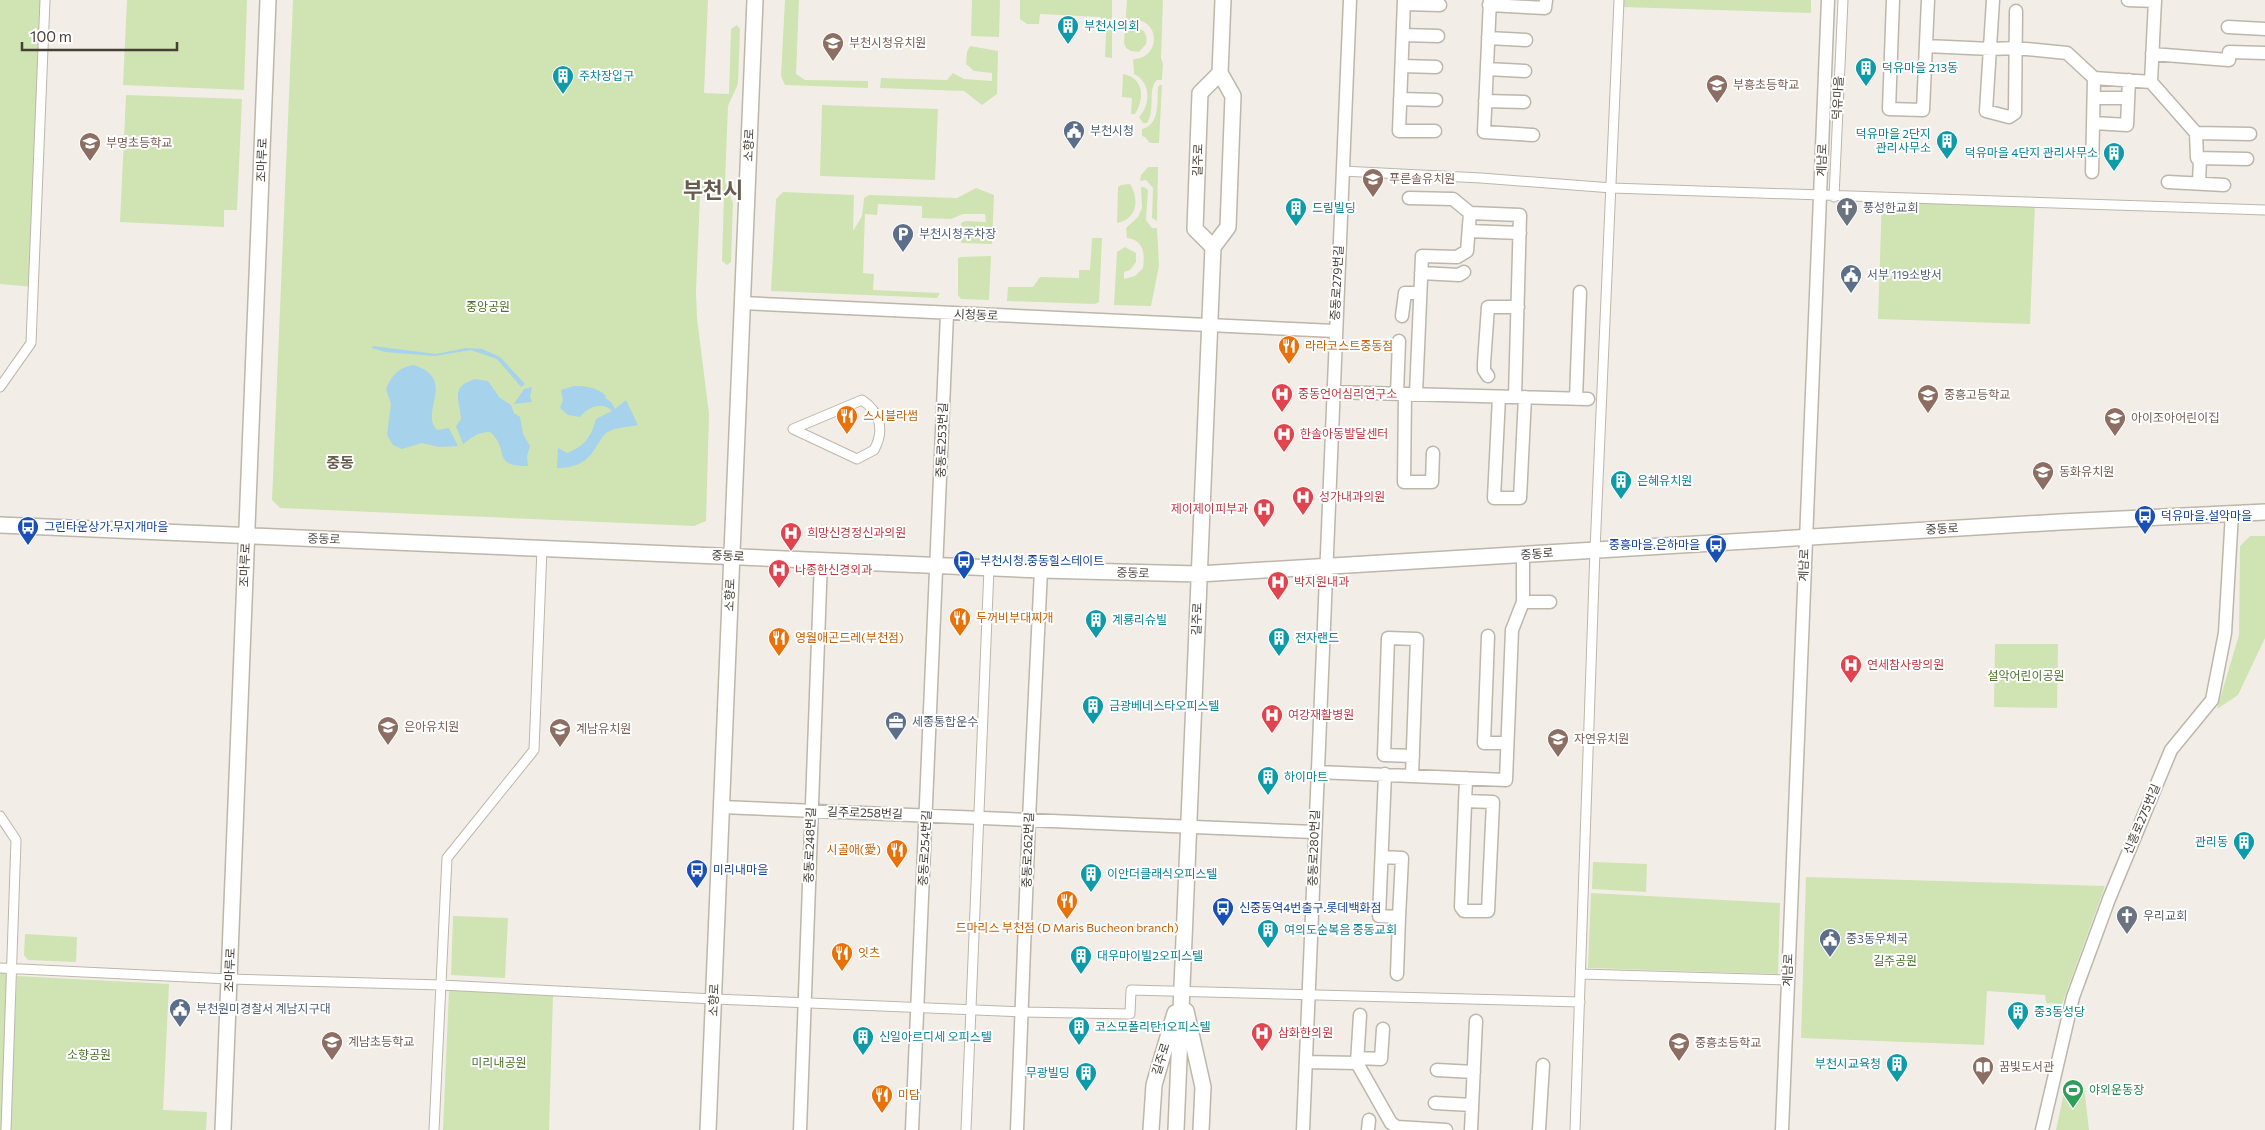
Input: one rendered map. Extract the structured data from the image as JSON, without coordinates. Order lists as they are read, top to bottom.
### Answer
{
  "streets": {
    "street": [
      "덕유마을",
      "소향로",
      "조마루로",
      "길주로",
      "계남로",
      "중동로279번길",
      "시청동로",
      "중동로253번길",
      "중동로",
      "길주로258번길",
      "신흥로275번길",
      "중동로248번길",
      "중동로254번길",
      "중동로280번길",
      "중동로262번길"
    ]
  },
  "crossings": [
    ["소향로", "시청동로"],
    ["소향로", "중동로"],
    ["소향로", "길주로258번길"],
    ["조마루로", "중동로"],
    ["길주로", "시청동로"],
    ["길주로", "중동로"],
    ["길주로", "길주로258번길"],
    ["계남로", "중동로"],
    ["중동로279번길", "시청동로"],
    ["중동로279번길", "중동로"],
    ["중동로279번길", "중동로280번길"],
    ["시청동로", "중동로253번길"],
    ["중동로253번길", "중동로"],
    ["중동로253번길", "중동로254번길"],
    ["중동로", "신흥로275번길"],
    ["중동로", "중동로248번길"],
    ["중동로", "중동로254번길"],
    ["중동로", "중동로280번길"],
    ["중동로", "중동로262번길"],
    ["길주로258번길", "중동로248번길"],
    ["길주로258번길", "중동로254번길"],
    ["길주로258번길", "중동로280번길"],
    ["길주로258번길", "중동로262번길"]
  ],
  "districts": ["부천시", "중동"],
  "parks": [
    "중앙공원",
    "설악어린이공원",
    "길주공원",
    "소향공원",
    "미리내공원"
  ],
  "places": {
    "building": [
      "부천시의회",
      "덕유마을 213동",
      "주차장입구",
      "덕유마을 2단지 관리사무소",
      "덕유마을 4단지 관리사무소",
      "드림빌딩",
      "은혜유치원",
      "계룡리슈빌",
      "전자랜드",
      "금광베네스타오피스텔",
      "하이마트",
      "관리동",
      "이안더클래식오피스텔",
      "여의도순복음 중동교회",
      "대우마이빌2오피스텔",
      "중3동성당",
      "코스모폴리탄1오피스텔",
      "신일아르디세 오피스텔",
      "부천시교육청",
      "무광빌딩"
    ],
    "school or university": [
      "부천시청유치원",
      "부흥초등학교",
      "부명초등학교",
      "푸른솔유치원",
      "중흥고등학교",
      "아이조아어린이집",
      "동화유치원",
      "은아유치원",
      "계남유치원",
      "자연유치원",
      "계남초등학교",
      "중흥초등학교"
    ],
    "public building": [
      "부천시청",
      "서부 119소방서",
      "중3동우체국",
      "부천원미경찰서 계남지구대"
    ],
    "church": ["풍성한교회", "우리교회"],
    "parking": ["부천시청주차장"],
    "restaurant": [
      "라라코스트중동점",
      "스시블라썸",
      "두꺼비부대찌개",
      "영월애곤드레(부천점)",
      "시골애(愛)",
      "드마리스 부천점 (D Maris Bucheon branch)",
      "잇츠",
      "미담"
    ],
    "hospital": [
      "중동언어심리연구소",
      "한솔아동발달센터",
      "성가내과의원",
      "제이제이피부과",
      "희망신경정신과의원",
      "나종한신경외과",
      "박지원내과",
      "연세참사랑의원",
      "여강재활병원",
      "삼화한의원"
    ],
    "bus stop": [
      "덕유마을.설악마을",
      "그린타운상가.무지개마을",
      "중흥마을.은하마을",
      "부천시청.중동힐스테이트",
      "미리내마을",
      "신중동역4번출구.롯데백화점"
    ],
    "office": ["세종통합운수"],
    "library": ["꿈빛도서관"],
    "sports": ["야외운동장"]
  },
  "scale_bar": "100 m"
}
